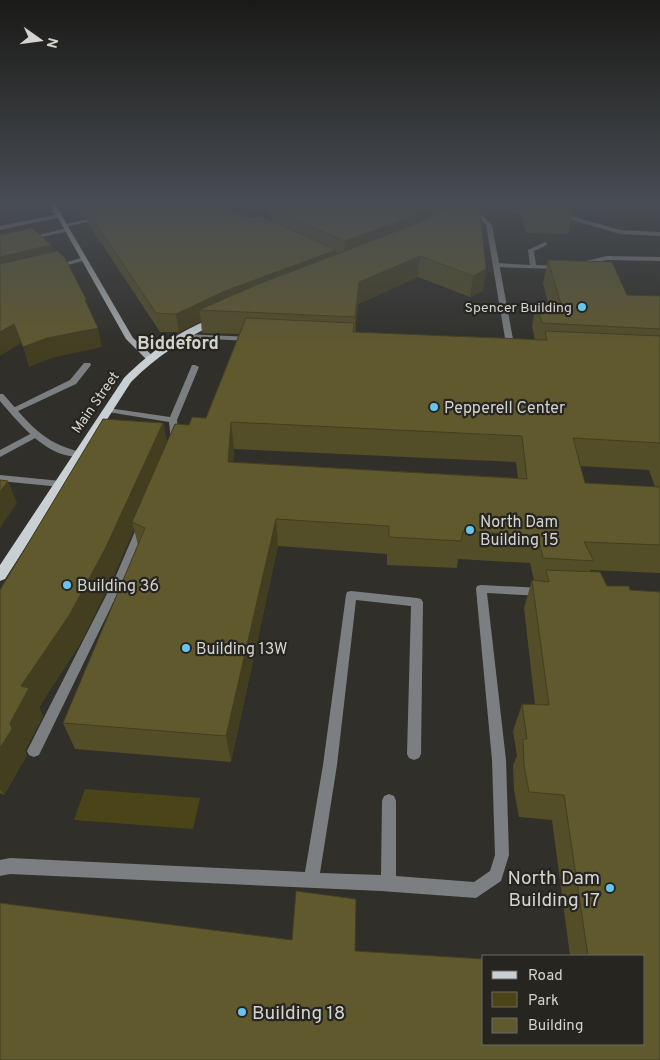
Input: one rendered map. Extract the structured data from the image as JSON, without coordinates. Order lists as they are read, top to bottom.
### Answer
{
  "streets": {
    "main road": ["Main Street"]
  },
  "districts": ["Biddeford"],
  "places": [
    "Spencer Building",
    "Pepperell Center",
    "North Dam Building 15",
    "Building 36",
    "Building 13W",
    "North Dam Building 17",
    "Building 18"
  ],
  "legend": ["Road", "Park", "Building"],
  "north": "right"
}
